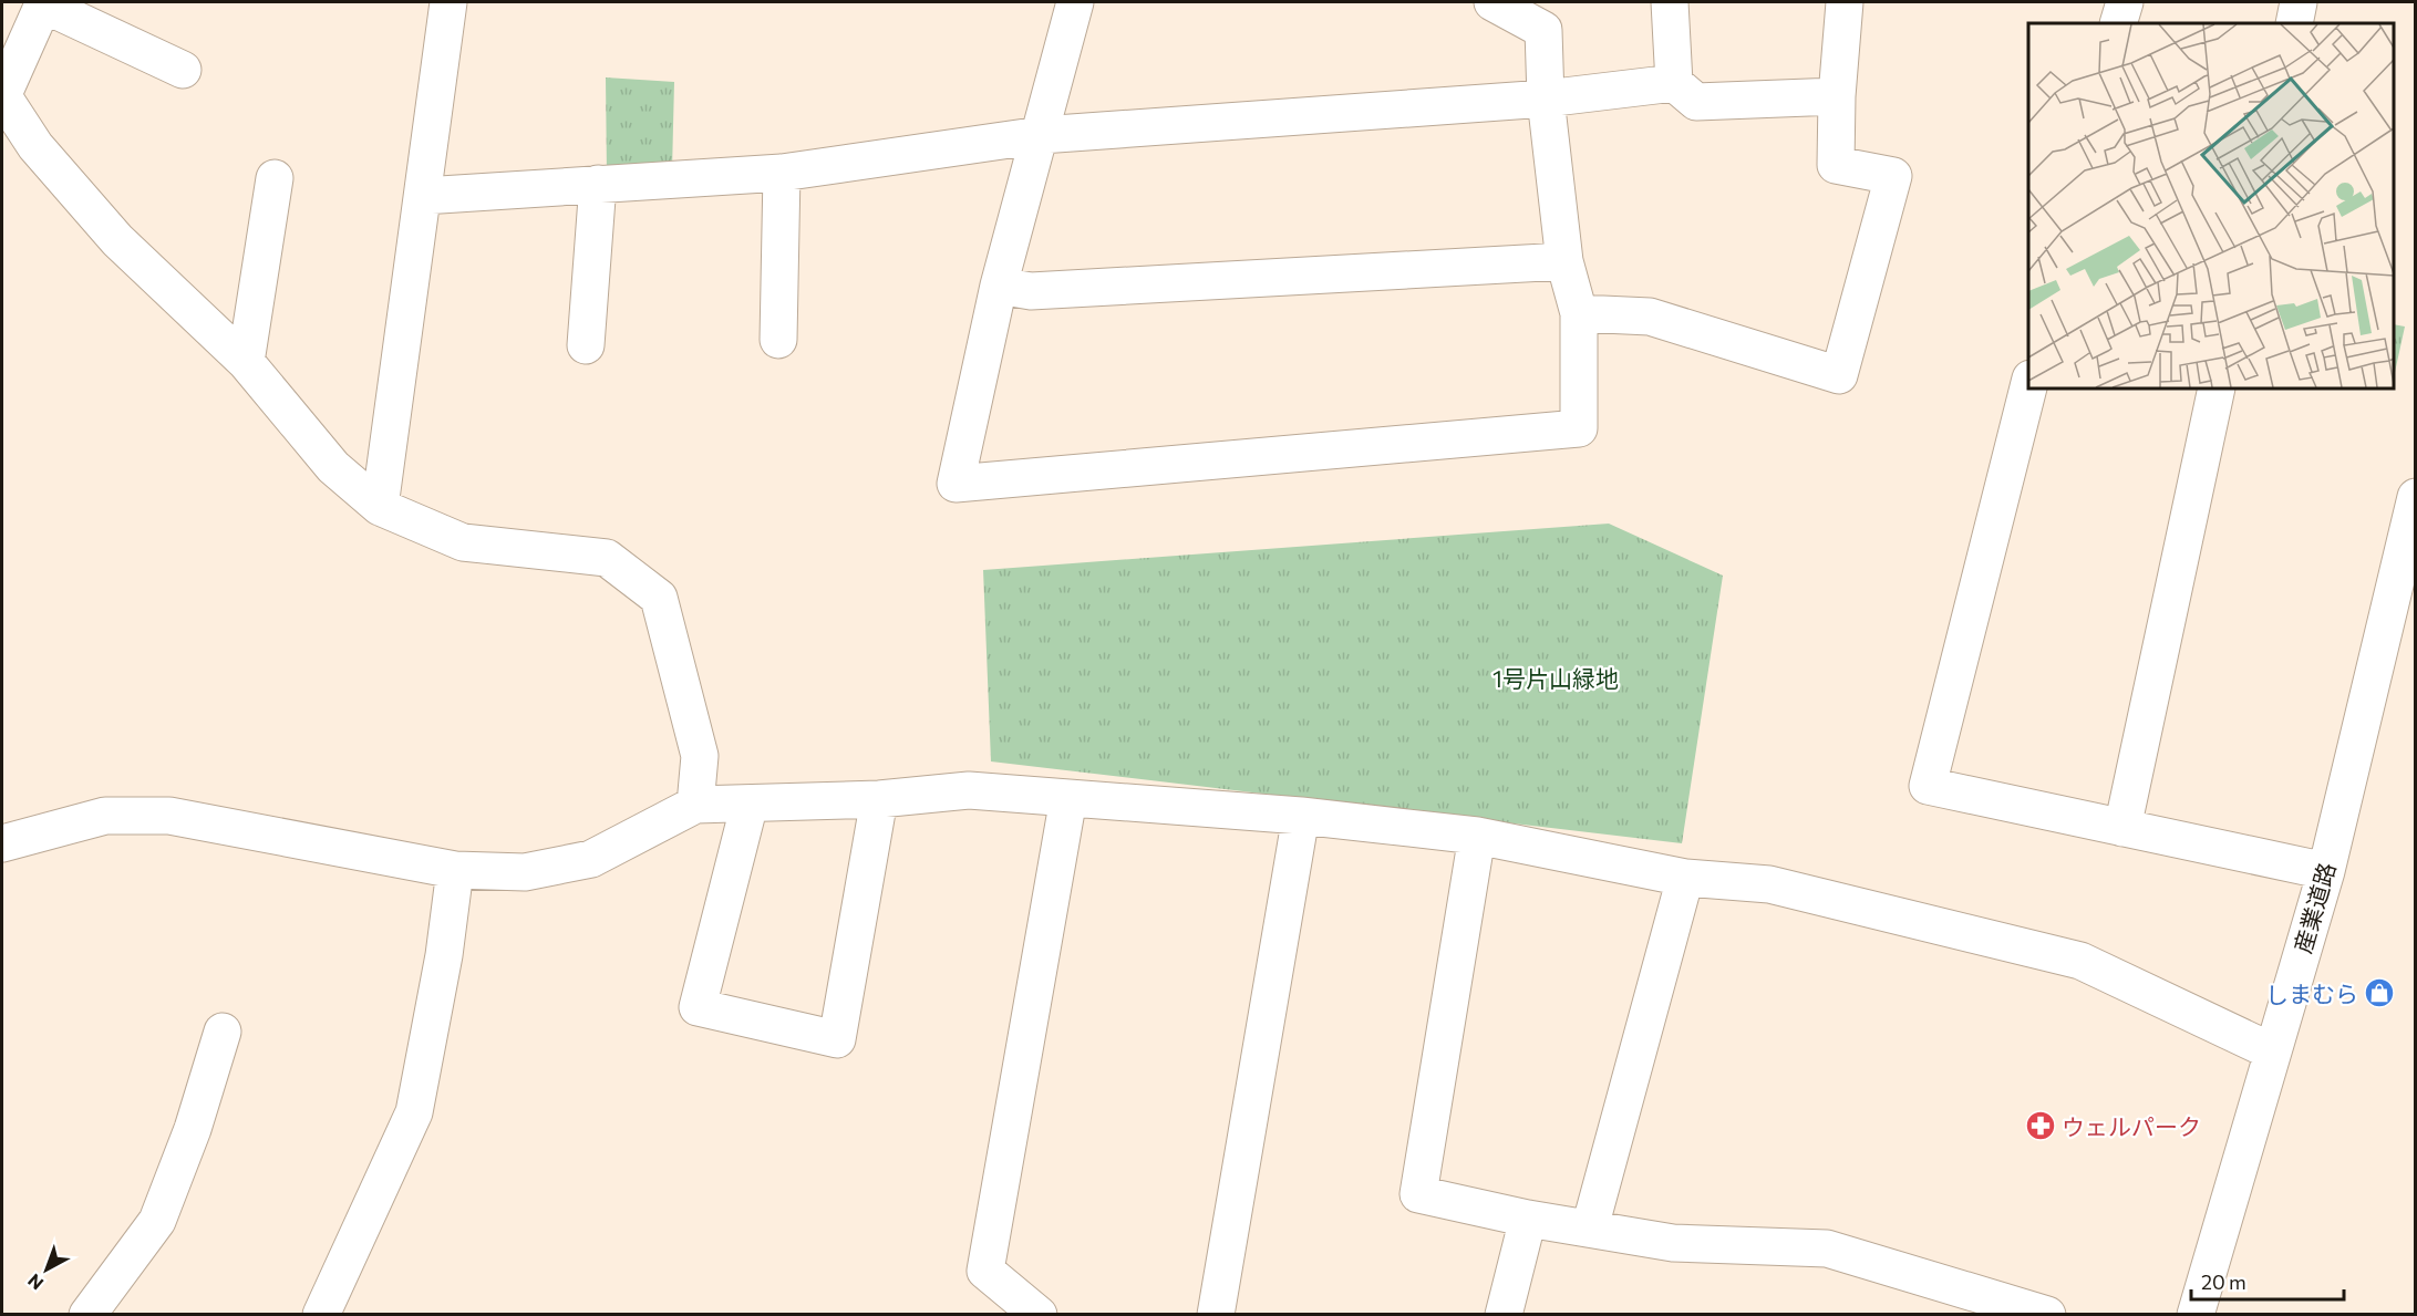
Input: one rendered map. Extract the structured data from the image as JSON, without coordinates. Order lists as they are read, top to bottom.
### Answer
{
  "streets": {
    "street": ["産業道路"]
  },
  "parks": ["1号片山緑地"],
  "places": {
    "shop": ["しまむら"],
    "pharmacy": ["ウェルパーク"]
  },
  "scale_bar": "20 m",
  "north": "bottom left"
}
